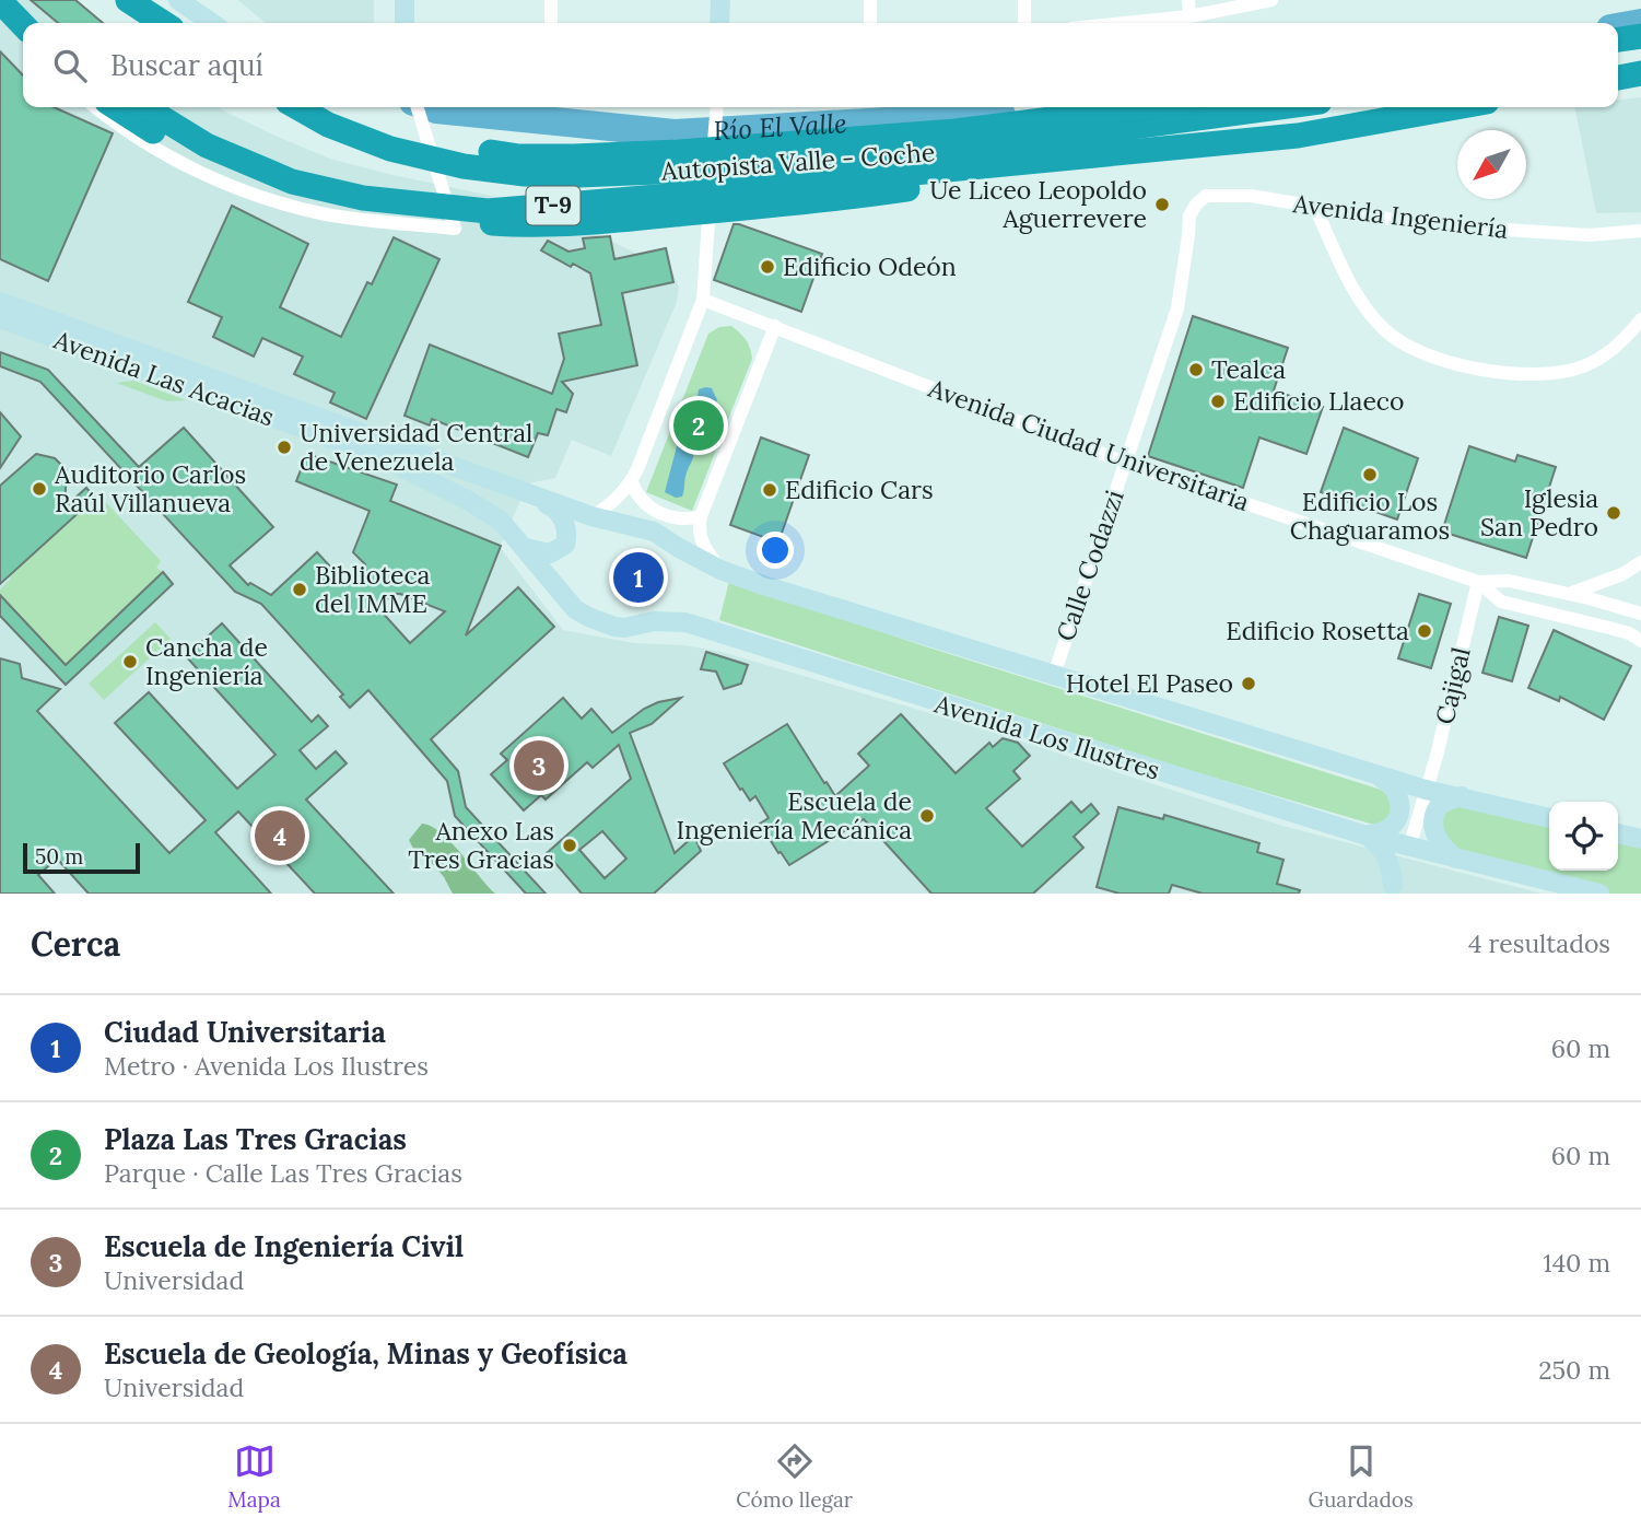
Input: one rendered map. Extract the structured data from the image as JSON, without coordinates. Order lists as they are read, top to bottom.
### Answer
{
  "streets": {
    "highway": ["Autopista Valle - Coche", "T-9"],
    "main road": ["Avenida Las Acacias", "Avenida Los Ilustres"],
    "street": [
      "Avenida Ingeniería",
      "Avenida Ciudad Universitaria",
      "Calle Codazzi",
      "Cajigal"
    ]
  },
  "crossings": [
    ["Avenida Ingeniería", "Calle Codazzi"],
    ["Avenida Las Acacias", "Avenida Los Ilustres"],
    ["Avenida Ciudad Universitaria", "Calle Codazzi"],
    ["Avenida Ciudad Universitaria", "Cajigal"],
    ["Cajigal", "Avenida Los Ilustres"]
  ],
  "water": ["Río El Valle"],
  "places": [
    "Ue Liceo Leopoldo Aguerrevere",
    "Edificio Odeón",
    "Tealca",
    "Edificio Llaeco",
    "Universidad Central de Venezuela",
    "Edificio Los Chaguaramos",
    "Auditorio Carlos Raúl Villanueva",
    "Edificio Cars",
    "Iglesia San Pedro",
    "Biblioteca del IMME",
    "Edificio Rosetta",
    "Cancha de Ingeniería",
    "Hotel El Paseo",
    "Escuela de Ingeniería Mecánica",
    "Anexo Las Tres Gracias"
  ],
  "scale_bar": "50 m",
  "north": "bottom left",
  "page": {
    "search": "Buscar aquí",
    "pins": [
      "2",
      "1",
      "3",
      "4"
    ],
    "scale": "50 m",
    "heading": ["Cerca", "4 resultados"],
    "list": [
      {
        "mark": "1",
        "name": "Ciudad Universitaria",
        "note": "Metro · Avenida Los Ilustres",
        "value": "60 m"
      },
      {
        "mark": "2",
        "name": "Plaza Las Tres Gracias",
        "note": "Parque · Calle Las Tres Gracias",
        "value": "60 m"
      },
      {
        "mark": "3",
        "name": "Escuela de Ingeniería Civil",
        "note": "Universidad",
        "value": "140 m"
      },
      {
        "mark": "4",
        "name": "Escuela de Geología, Minas y Geofísica",
        "note": "Universidad",
        "value": "250 m"
      }
    ],
    "nav": ["Mapa", "Cómo llegar", "Guardados"]
  }
}
